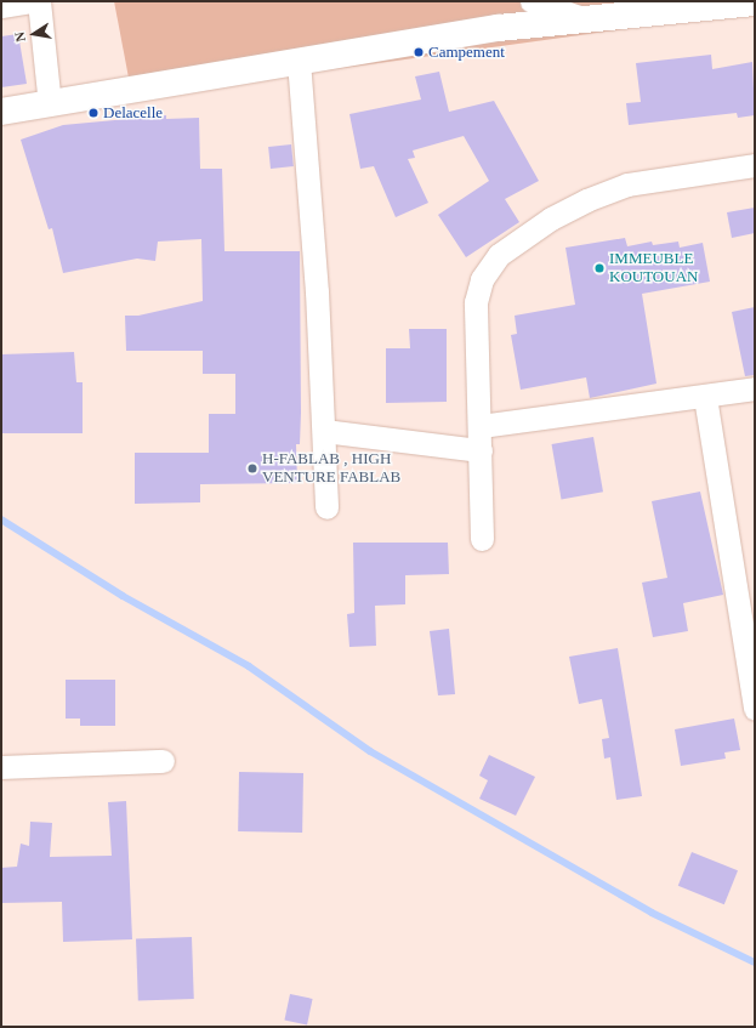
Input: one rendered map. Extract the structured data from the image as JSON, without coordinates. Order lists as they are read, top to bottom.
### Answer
{
  "places": [
    "Campement",
    "Delacelle",
    "IMMEUBLE KOUTOUAN",
    "H-FABLAB , HIGH VENTURE FABLAB"
  ],
  "north": "left"
}
